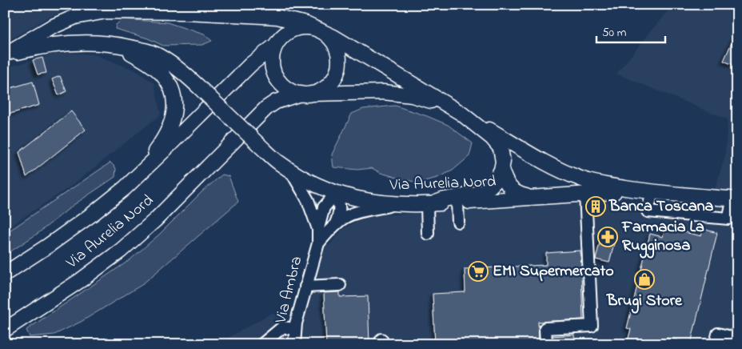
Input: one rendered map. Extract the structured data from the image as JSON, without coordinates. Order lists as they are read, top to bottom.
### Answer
{
  "streets": {
    "main road": ["Via Aurelia Nord"],
    "street": ["Via Ambra"]
  },
  "places": {
    "building": ["Banca Toscana"],
    "pharmacy": ["Farmacia La Rugginosa"],
    "supermarket": ["EMI Supermercato"],
    "shop": ["Brugi Store"]
  },
  "scale_bar": "50 m"
}
